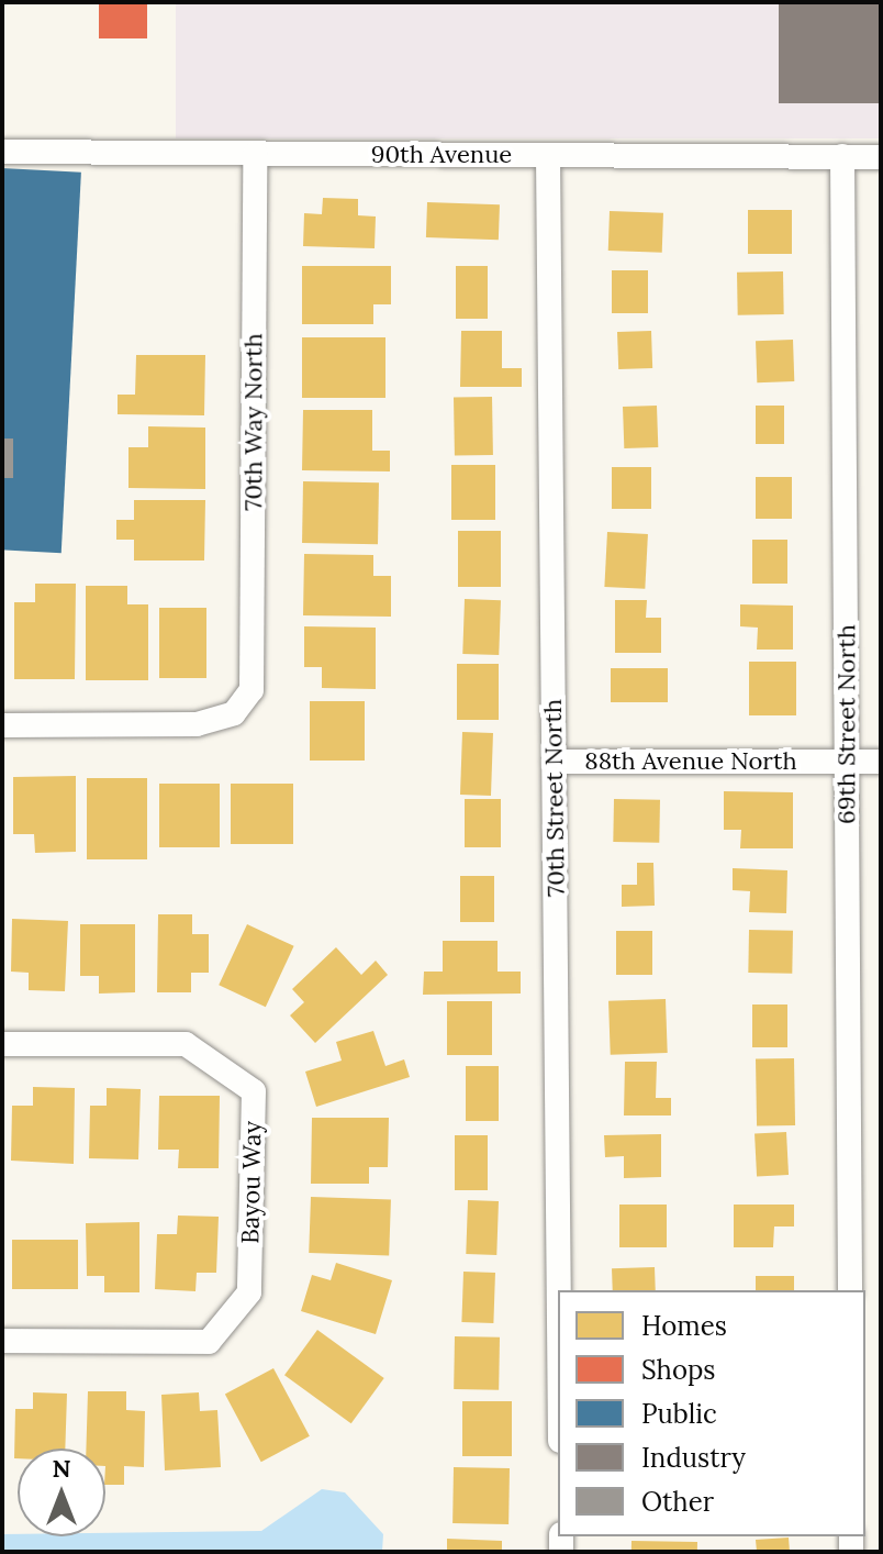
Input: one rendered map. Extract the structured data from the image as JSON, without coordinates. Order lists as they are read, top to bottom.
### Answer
{
  "streets": {
    "street": [
      "90th Avenue",
      "70th Way North",
      "69th Street North",
      "88th Avenue North",
      "70th Street North",
      "Bayou Way"
    ]
  },
  "crossings": [
    ["90th Avenue", "70th Way North"],
    ["90th Avenue", "69th Street North"],
    ["90th Avenue", "70th Street North"],
    ["69th Street North", "88th Avenue North"],
    ["88th Avenue North", "70th Street North"]
  ],
  "legend": [
    "Homes",
    "Shops",
    "Public",
    "Industry",
    "Other"
  ],
  "north": "top"
}
